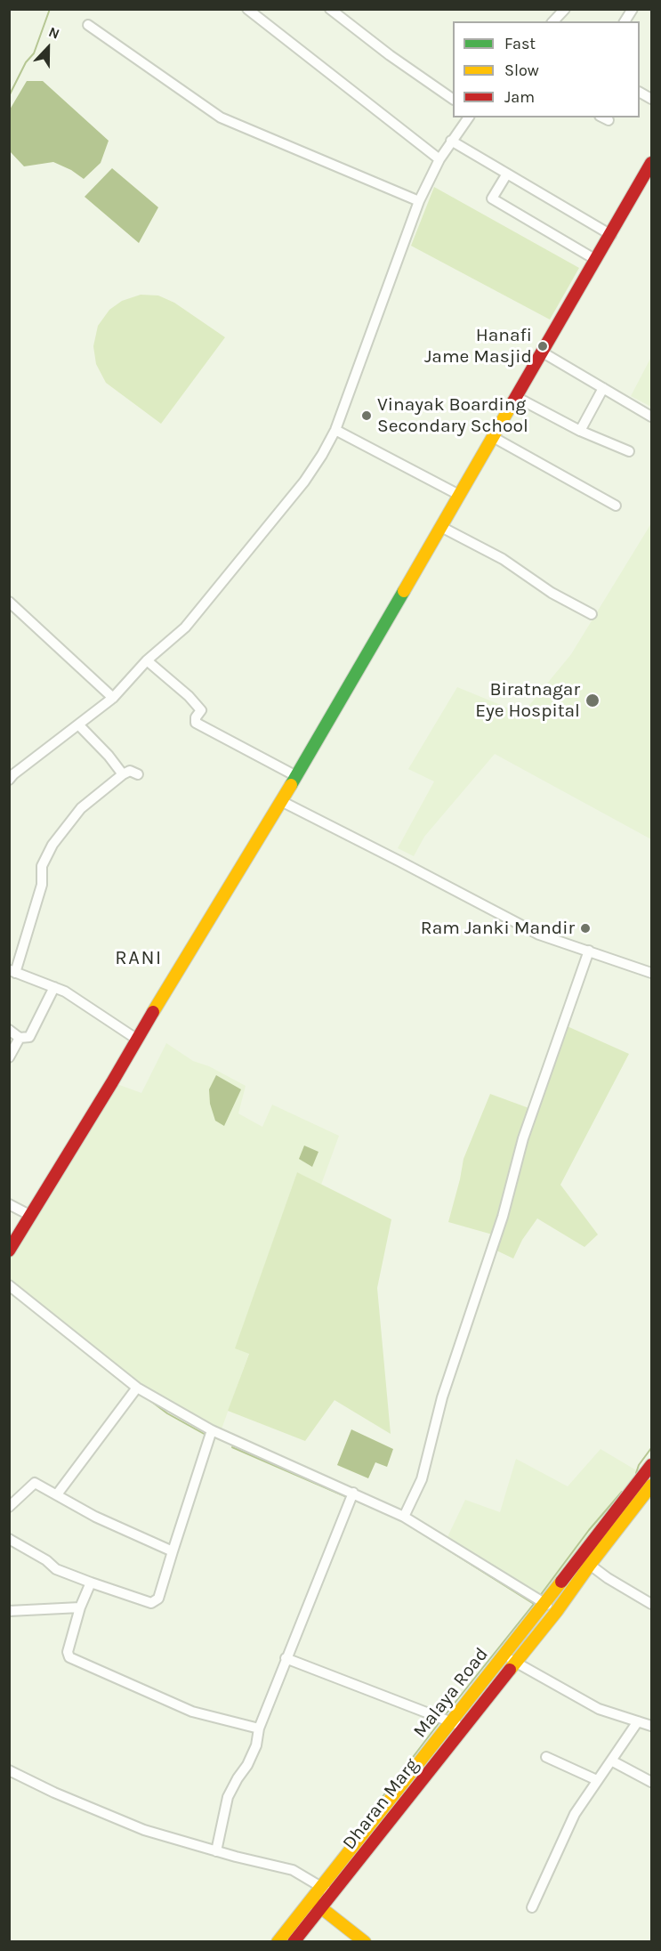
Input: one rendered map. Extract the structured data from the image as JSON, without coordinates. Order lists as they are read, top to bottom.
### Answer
{
  "streets": {
    "main road": ["Malaya Road", "Dharan Marg"]
  },
  "districts": ["RANI"],
  "places": [
    "Hanafi Jame Masjid",
    "Vinayak Boarding Secondary School",
    "Biratnagar Eye Hospital",
    "Ram Janki Mandir"
  ],
  "legend": ["Fast", "Slow", "Jam"],
  "north": "top"
}
